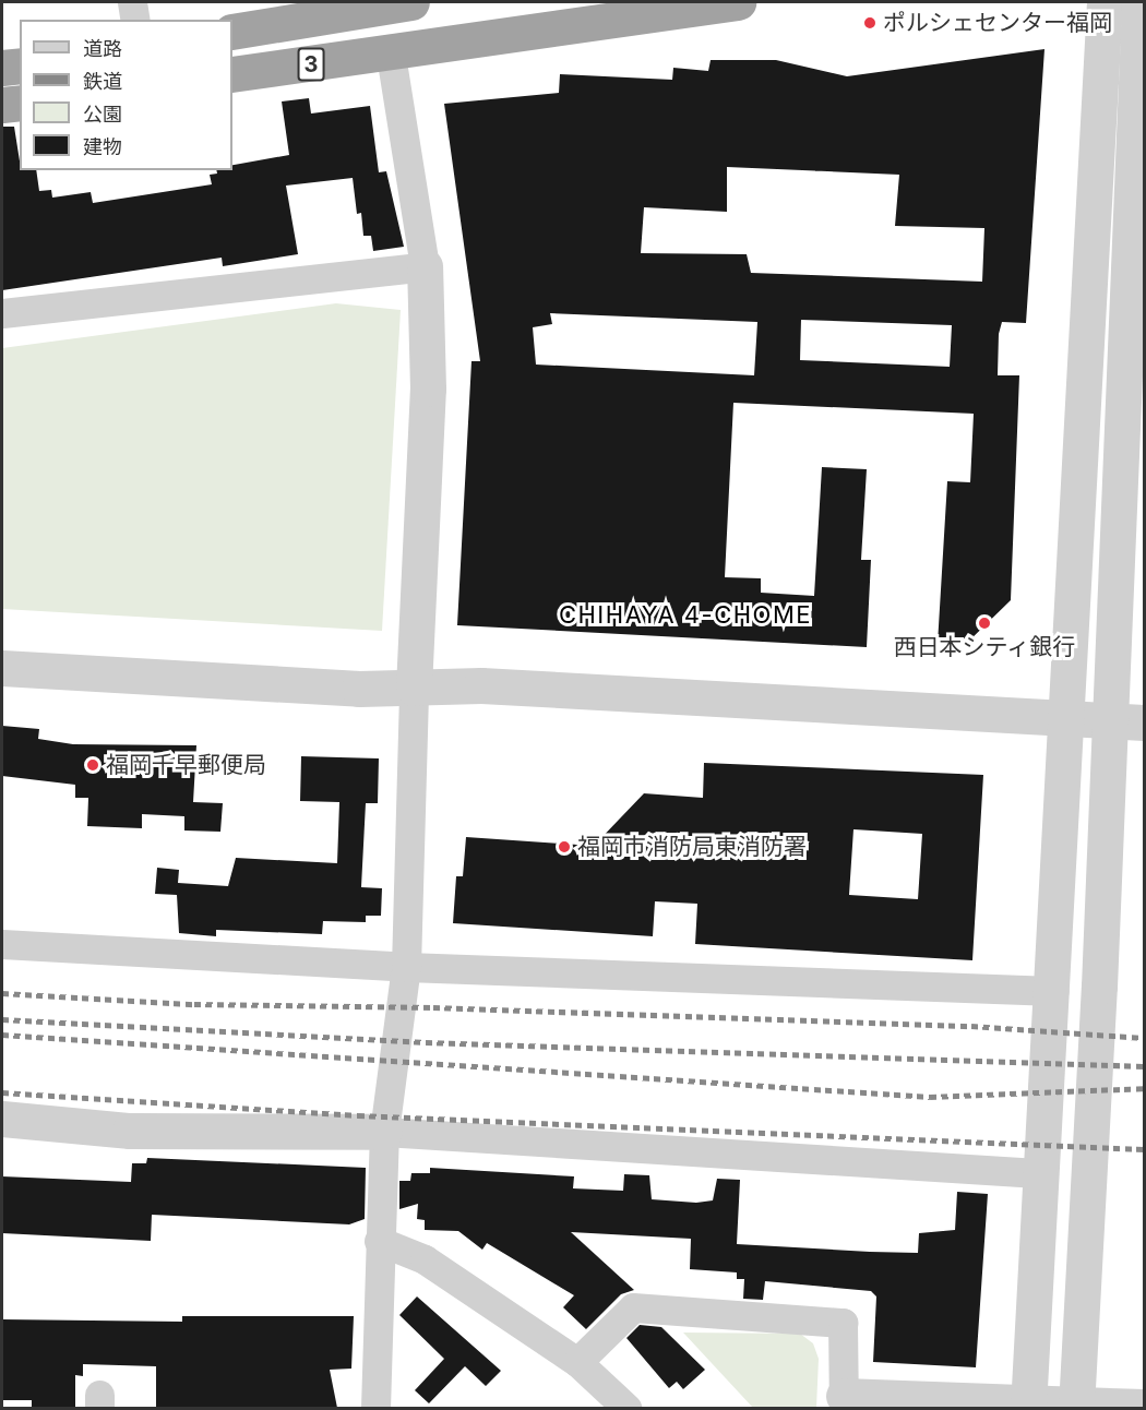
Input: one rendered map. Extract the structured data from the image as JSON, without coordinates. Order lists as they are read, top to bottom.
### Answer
{
  "streets": {
    "highway": ["3"]
  },
  "districts": ["CHIHAYA 4-CHOME"],
  "places": [
    "ポルシェセンター福岡",
    "西日本シティ銀行",
    "福岡千早郵便局",
    "福岡市消防局東消防署"
  ],
  "legend": [
    "道路",
    "鉄道",
    "公園",
    "建物"
  ]
}
